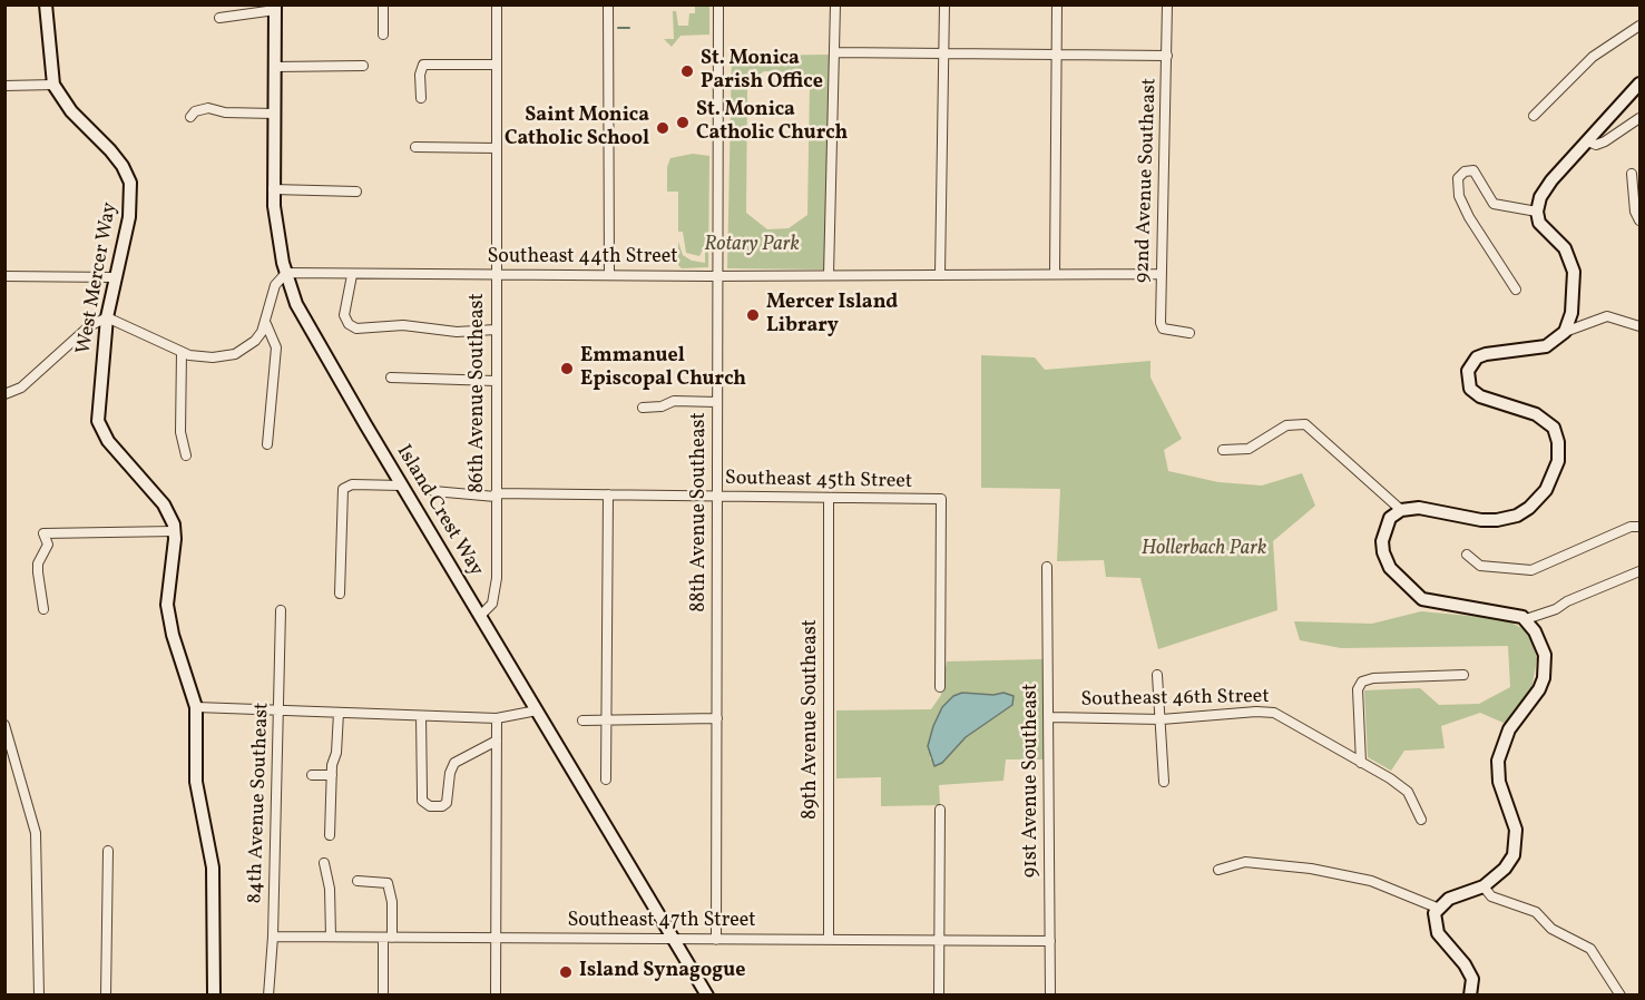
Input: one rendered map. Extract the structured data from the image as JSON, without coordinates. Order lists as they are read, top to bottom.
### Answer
{
  "streets": {
    "street": [
      "92nd Avenue Southeast",
      "Southeast 44th Street",
      "West Mercer Way",
      "86th Avenue Southeast",
      "Southeast 45th Street",
      "Island Crest Way",
      "88th Avenue Southeast",
      "Southeast 46th Street",
      "89th Avenue Southeast",
      "91st Avenue Southeast",
      "84th Avenue Southeast",
      "Southeast 47th Street"
    ]
  },
  "crossings": [
    ["92nd Avenue Southeast", "Southeast 44th Street"],
    ["Southeast 44th Street", "86th Avenue Southeast"],
    ["Southeast 44th Street", "Island Crest Way"],
    ["Southeast 44th Street", "88th Avenue Southeast"],
    ["86th Avenue Southeast", "Southeast 45th Street"],
    ["86th Avenue Southeast", "Island Crest Way"],
    ["Southeast 45th Street", "88th Avenue Southeast"],
    ["Southeast 45th Street", "89th Avenue Southeast"],
    ["Island Crest Way", "Southeast 47th Street"],
    ["88th Avenue Southeast", "Southeast 47th Street"],
    ["Southeast 46th Street", "91st Avenue Southeast"],
    ["89th Avenue Southeast", "Southeast 47th Street"],
    ["91st Avenue Southeast", "Southeast 47th Street"],
    ["84th Avenue Southeast", "Southeast 47th Street"]
  ],
  "parks": ["Rotary Park", "Hollerbach Park"],
  "places": [
    "St. Monica Parish Office",
    "St. Monica Catholic Church",
    "Saint Monica Catholic School",
    "Mercer Island Library",
    "Emmanuel Episcopal Church",
    "Island Synagogue"
  ]
}
